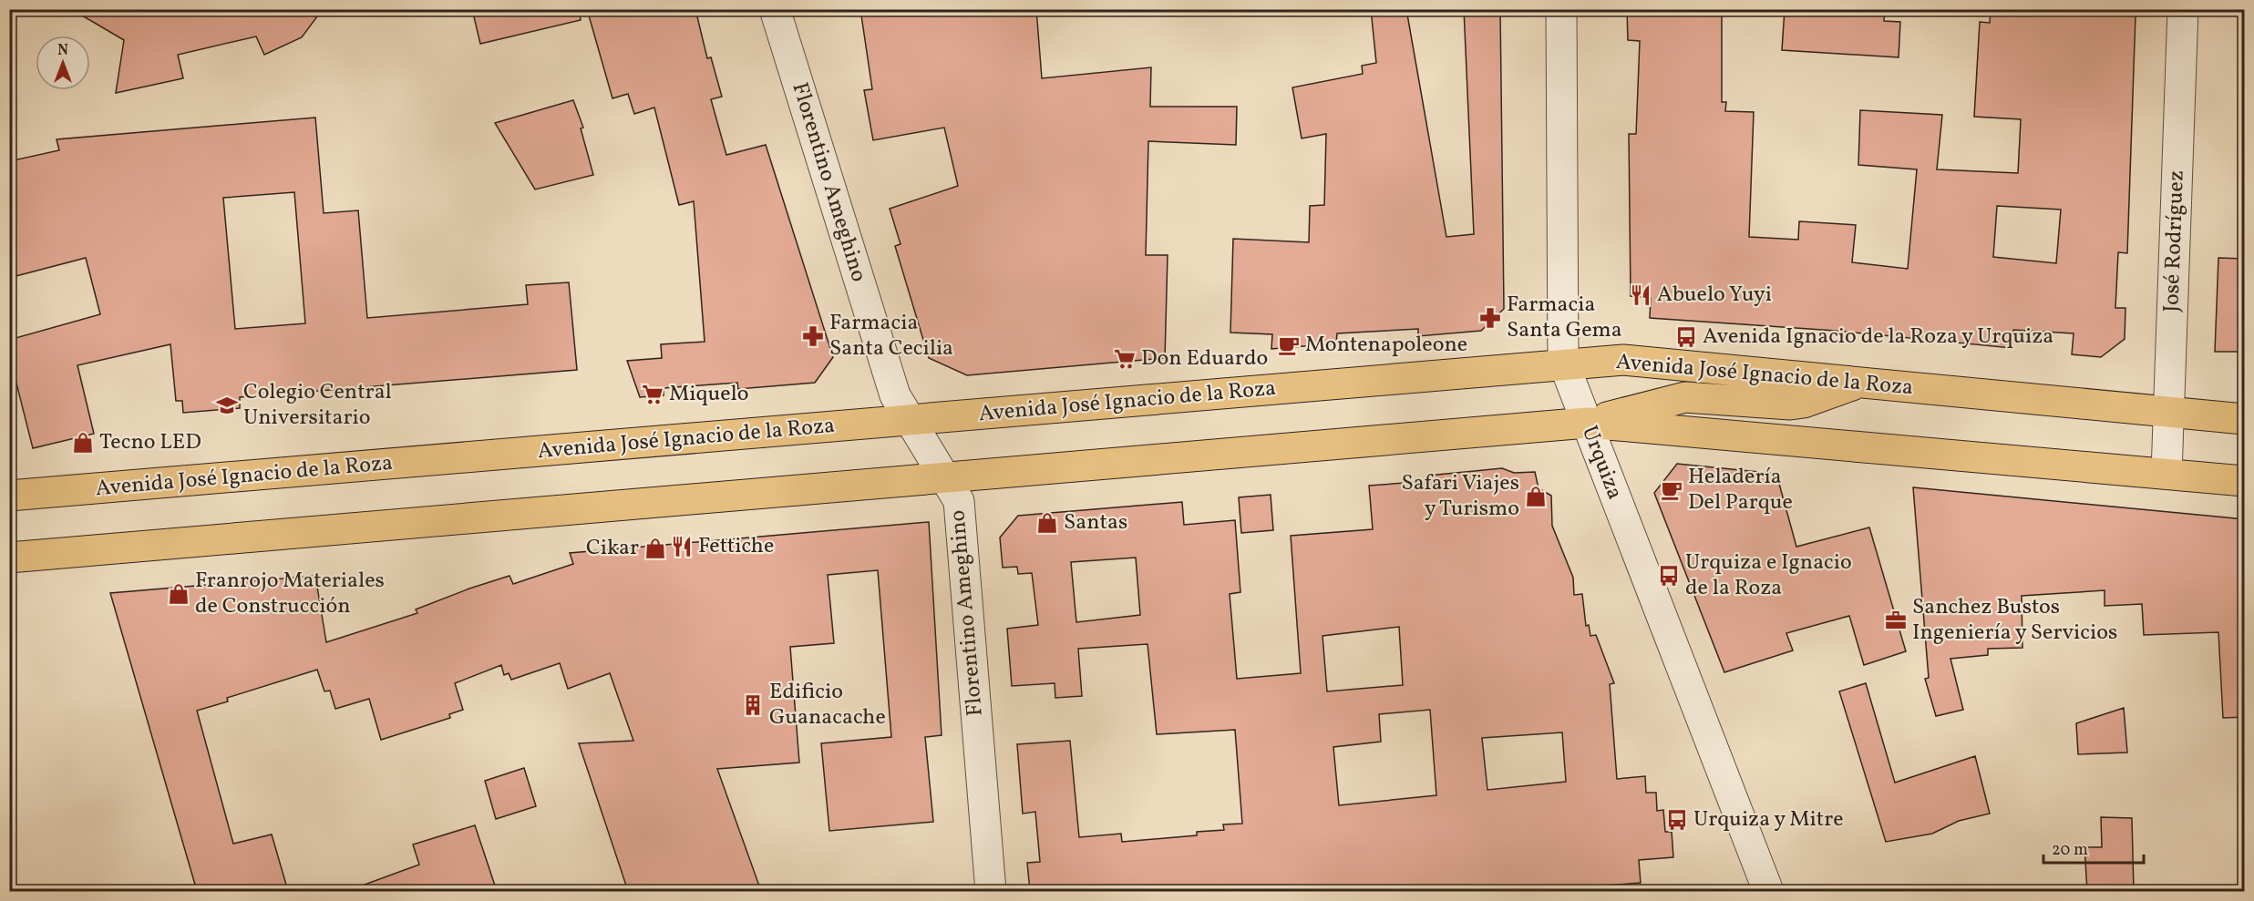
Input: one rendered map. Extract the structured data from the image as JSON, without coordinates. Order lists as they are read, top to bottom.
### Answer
{
  "streets": {
    "main road": ["Avenida José Ignacio de la Roza"],
    "street": ["Florentino Ameghino", "José Rodríguez", "Urquiza"]
  },
  "crossings": [
    ["Florentino Ameghino", "Avenida José Ignacio de la Roza"],
    ["José Rodríguez", "Avenida José Ignacio de la Roza"],
    ["Avenida José Ignacio de la Roza", "Urquiza"]
  ],
  "places": {
    "restaurant": ["Abuelo Yuyi", "Fettiche"],
    "pharmacy": ["Farmacia Santa Gema", "Farmacia Santa Cecilia"],
    "bus stop": ["Avenida Ignacio de la Roza y Urquiza", "Urquiza e Ignacio de la Roza", "Urquiza y Mitre"],
    "cafe": ["Montenapoleone", "Heladería Del Parque"],
    "supermarket": ["Don Eduardo", "Miquelo"],
    "school or university": ["Colegio Central Universitario"],
    "shop": [
      "Tecno LED",
      "Safari Viajes y Turismo",
      "Santas",
      "Cikar",
      "Franrojo Materiales de Construcción"
    ],
    "office": ["Sanchez Bustos Ingeniería y Servicios"],
    "building": ["Edificio Guanacache"]
  },
  "scale_bar": "20 m",
  "north": "top"
}
